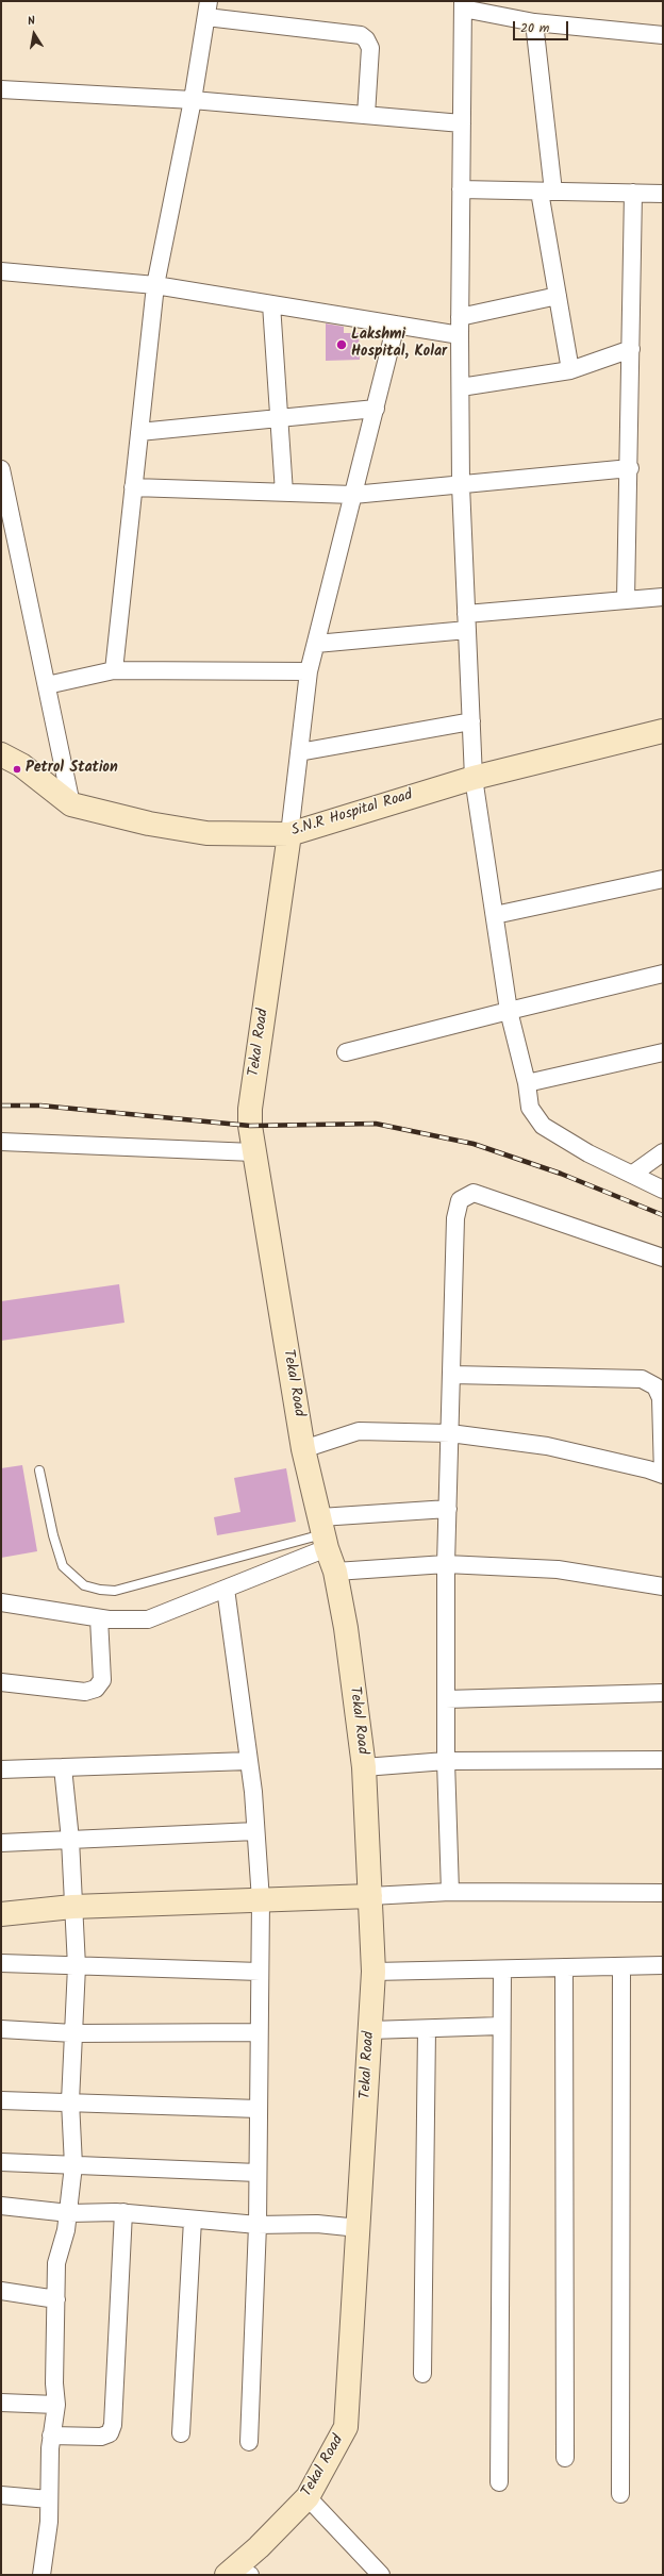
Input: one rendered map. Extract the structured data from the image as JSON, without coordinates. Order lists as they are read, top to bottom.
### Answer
{
  "streets": {
    "main road": ["S.N.R Hospital Road", "Tekal Road"]
  },
  "crossings": [
    ["S.N.R Hospital Road", "Tekal Road"]
  ],
  "places": ["Lakshmi Hospital, Kolar", "Petrol Station"],
  "scale_bar": "20 m",
  "north": "top"
}
